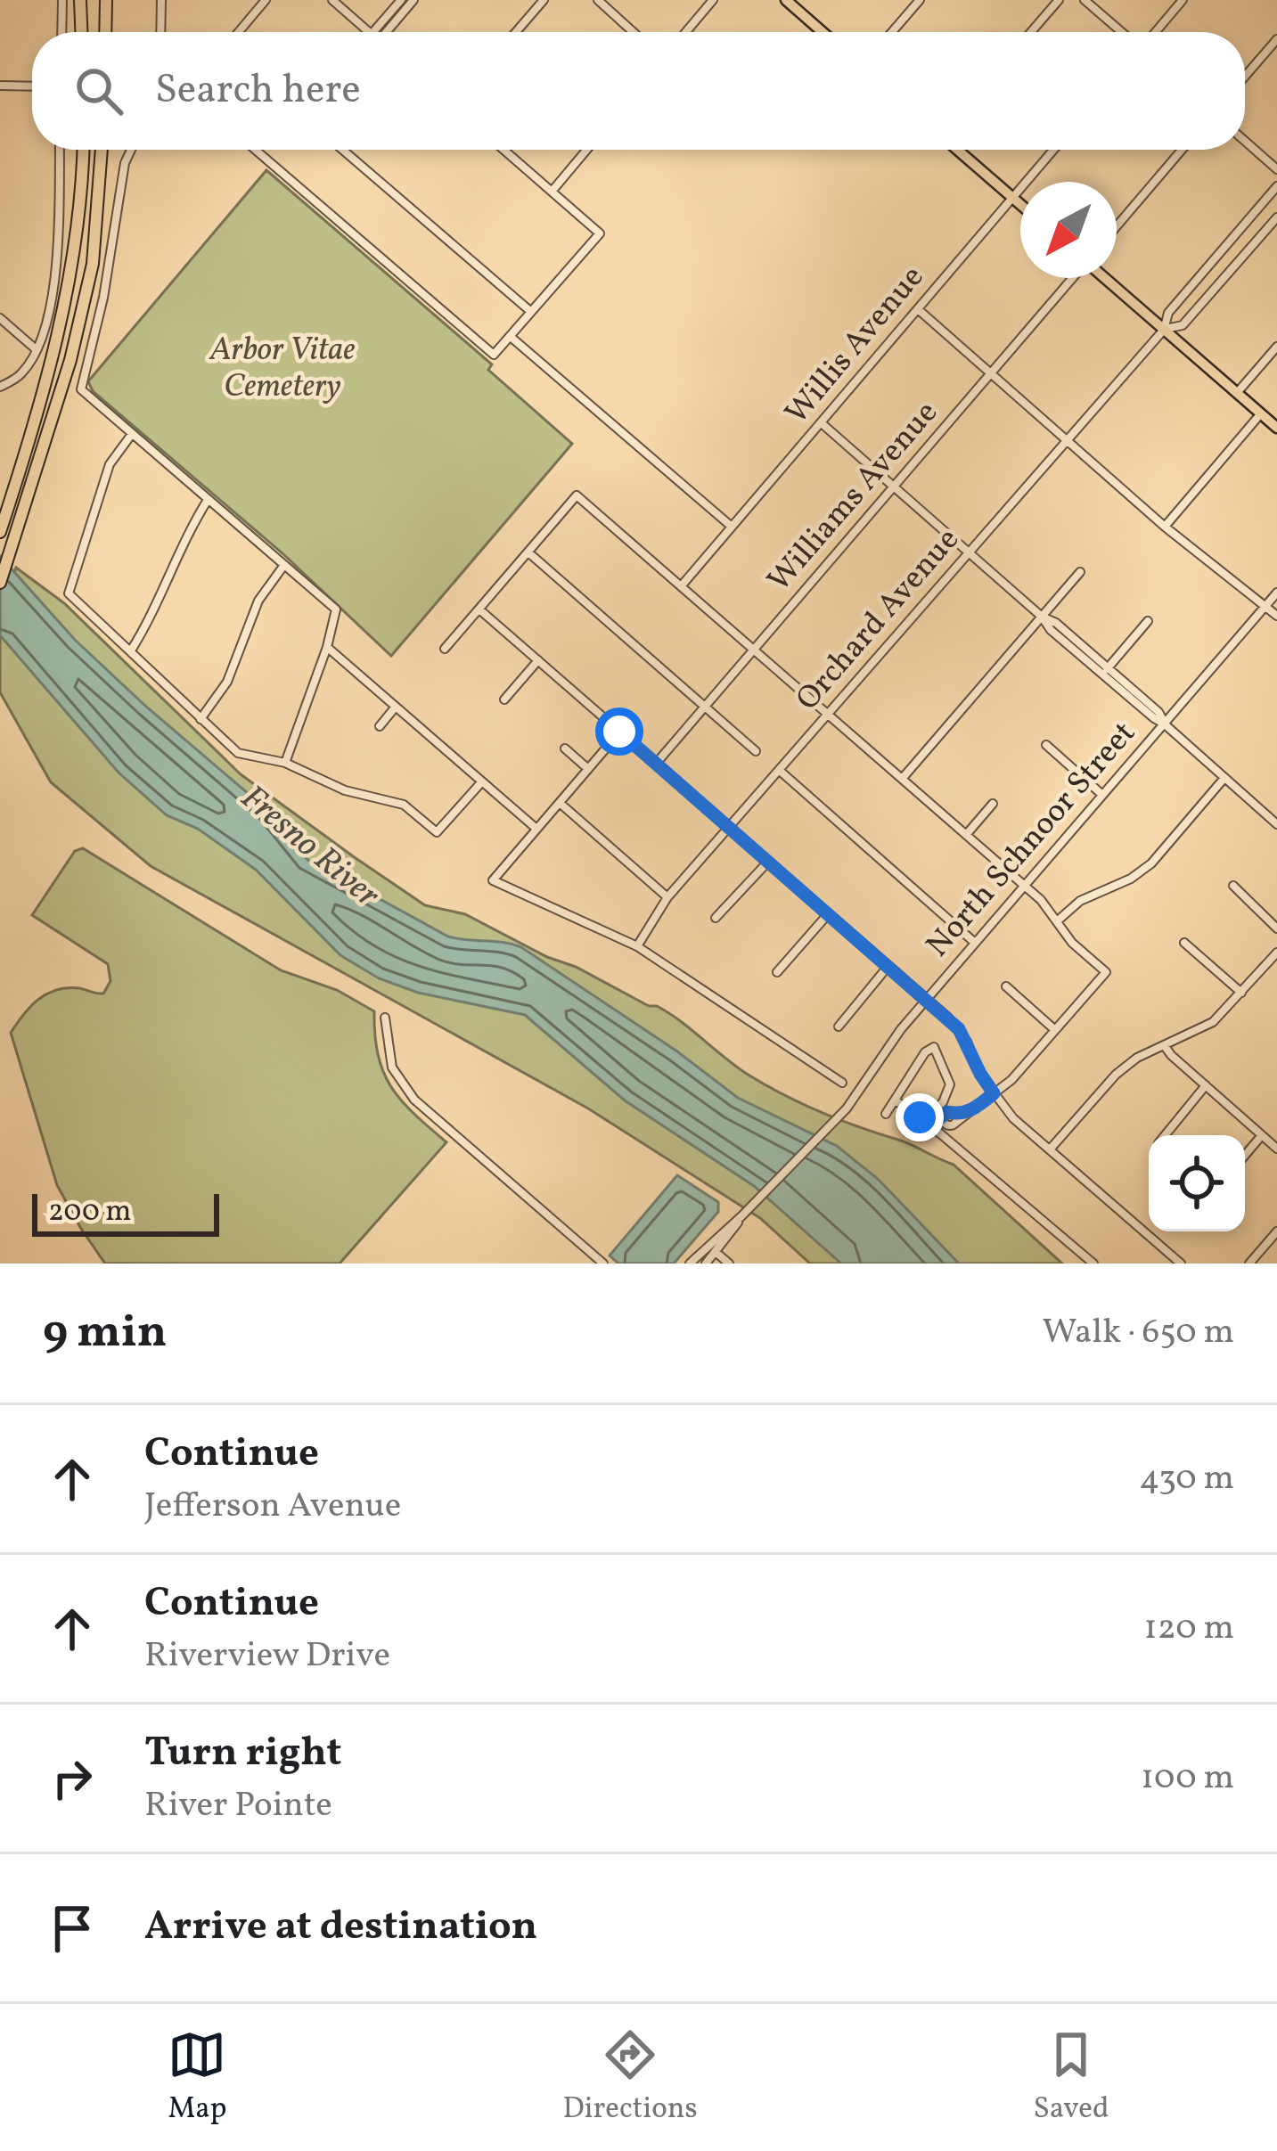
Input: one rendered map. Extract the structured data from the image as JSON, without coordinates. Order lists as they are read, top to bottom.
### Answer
{
  "streets": {
    "street": [
      "Willis Avenue",
      "Williams Avenue",
      "Orchard Avenue",
      "North Schnoor Street"
    ]
  },
  "water": ["Fresno River"],
  "parks": ["Arbor Vitae Cemetery"],
  "scale_bar": "200 m",
  "north": "bottom left",
  "page": {
    "search": "Search here",
    "scale": "200 m",
    "heading": ["9 min", "Walk · 650 m"],
    "list": [
      ["Continue", "Jefferson Avenue", "430 m"],
      ["Continue", "Riverview Drive", "120 m"],
      ["Turn right", "River Pointe", "100 m"],
      "Arrive at destination"
    ],
    "nav": ["Map", "Directions", "Saved"]
  }
}
